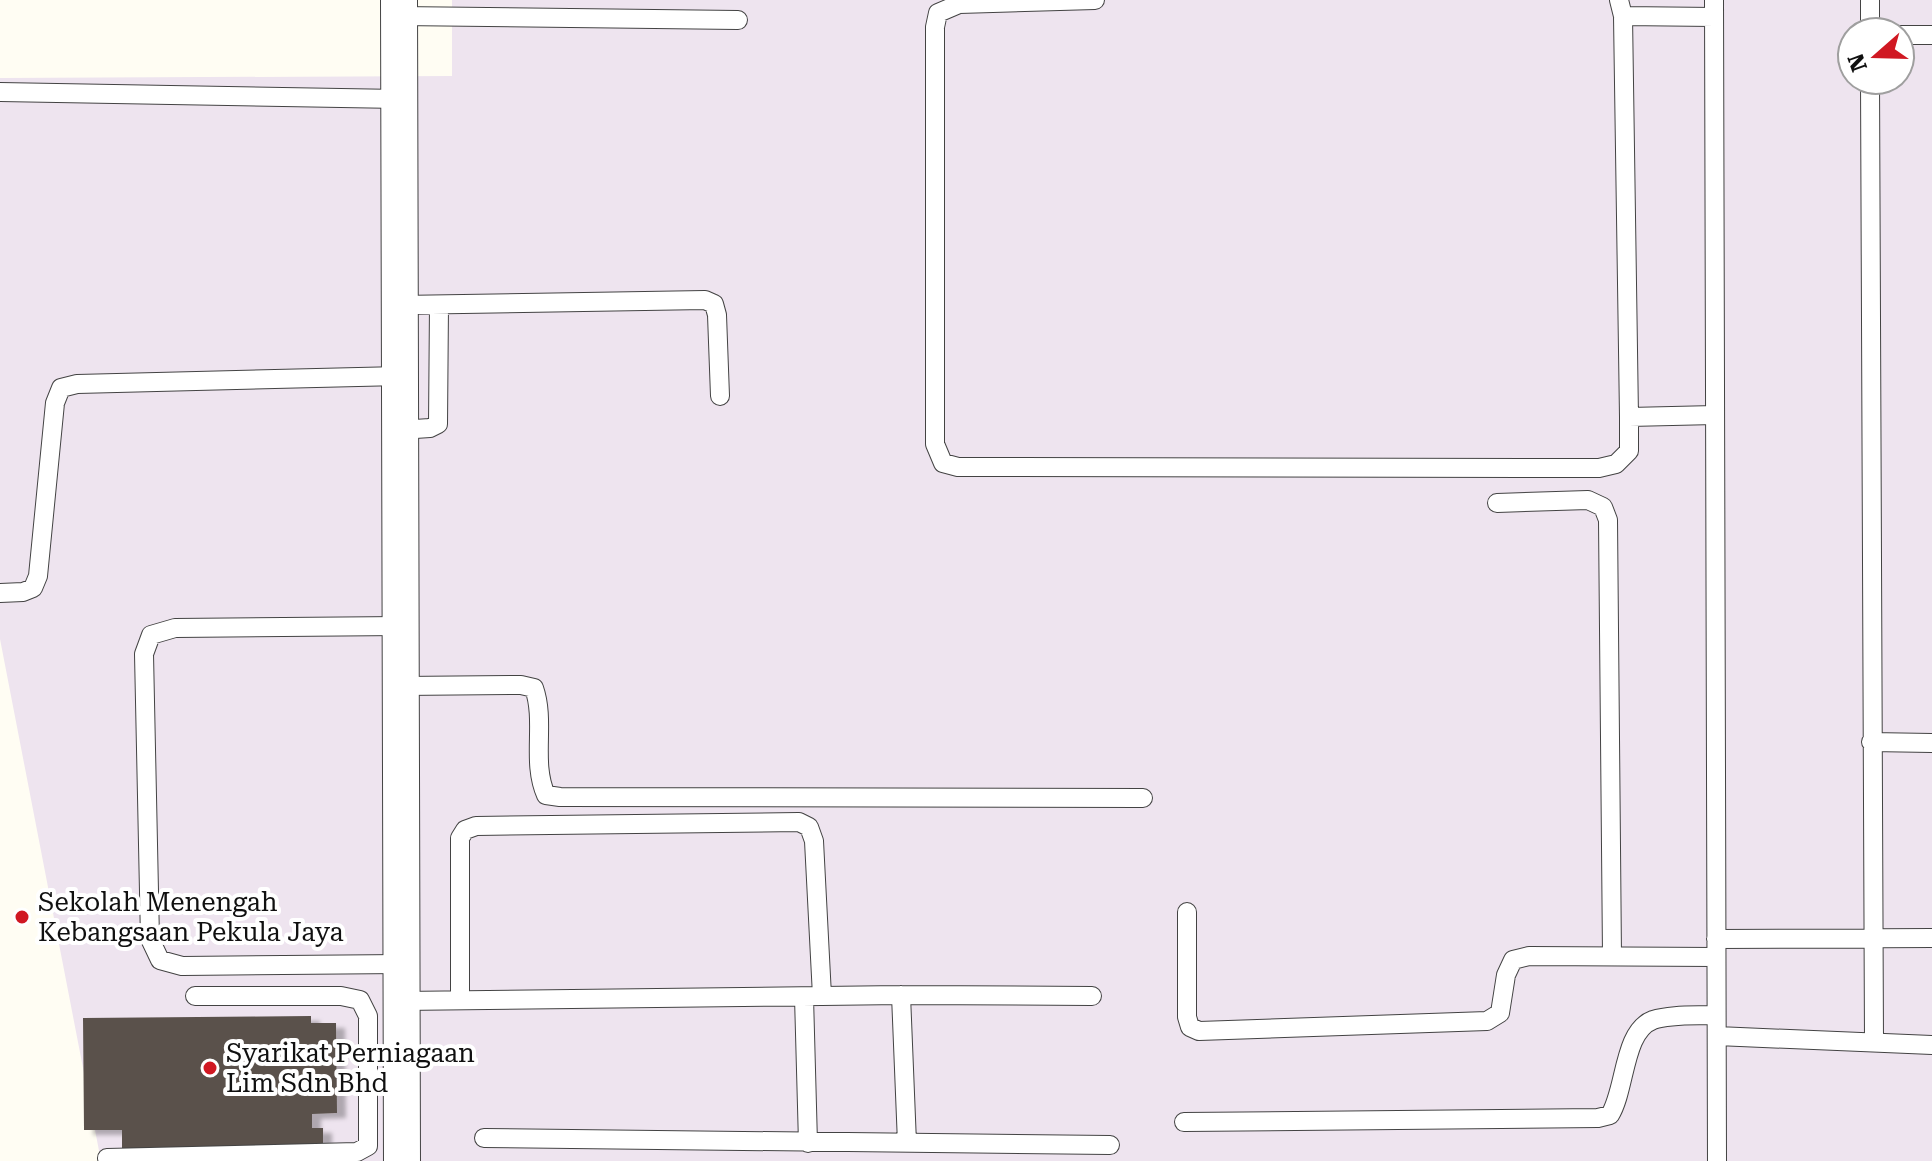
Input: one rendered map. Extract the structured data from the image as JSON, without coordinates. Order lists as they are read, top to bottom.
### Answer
{
  "places": ["Sekolah Menengah Kebangsaan Pekula Jaya", "Syarikat Perniagaan Lim Sdn Bhd"],
  "north": "left"
}
